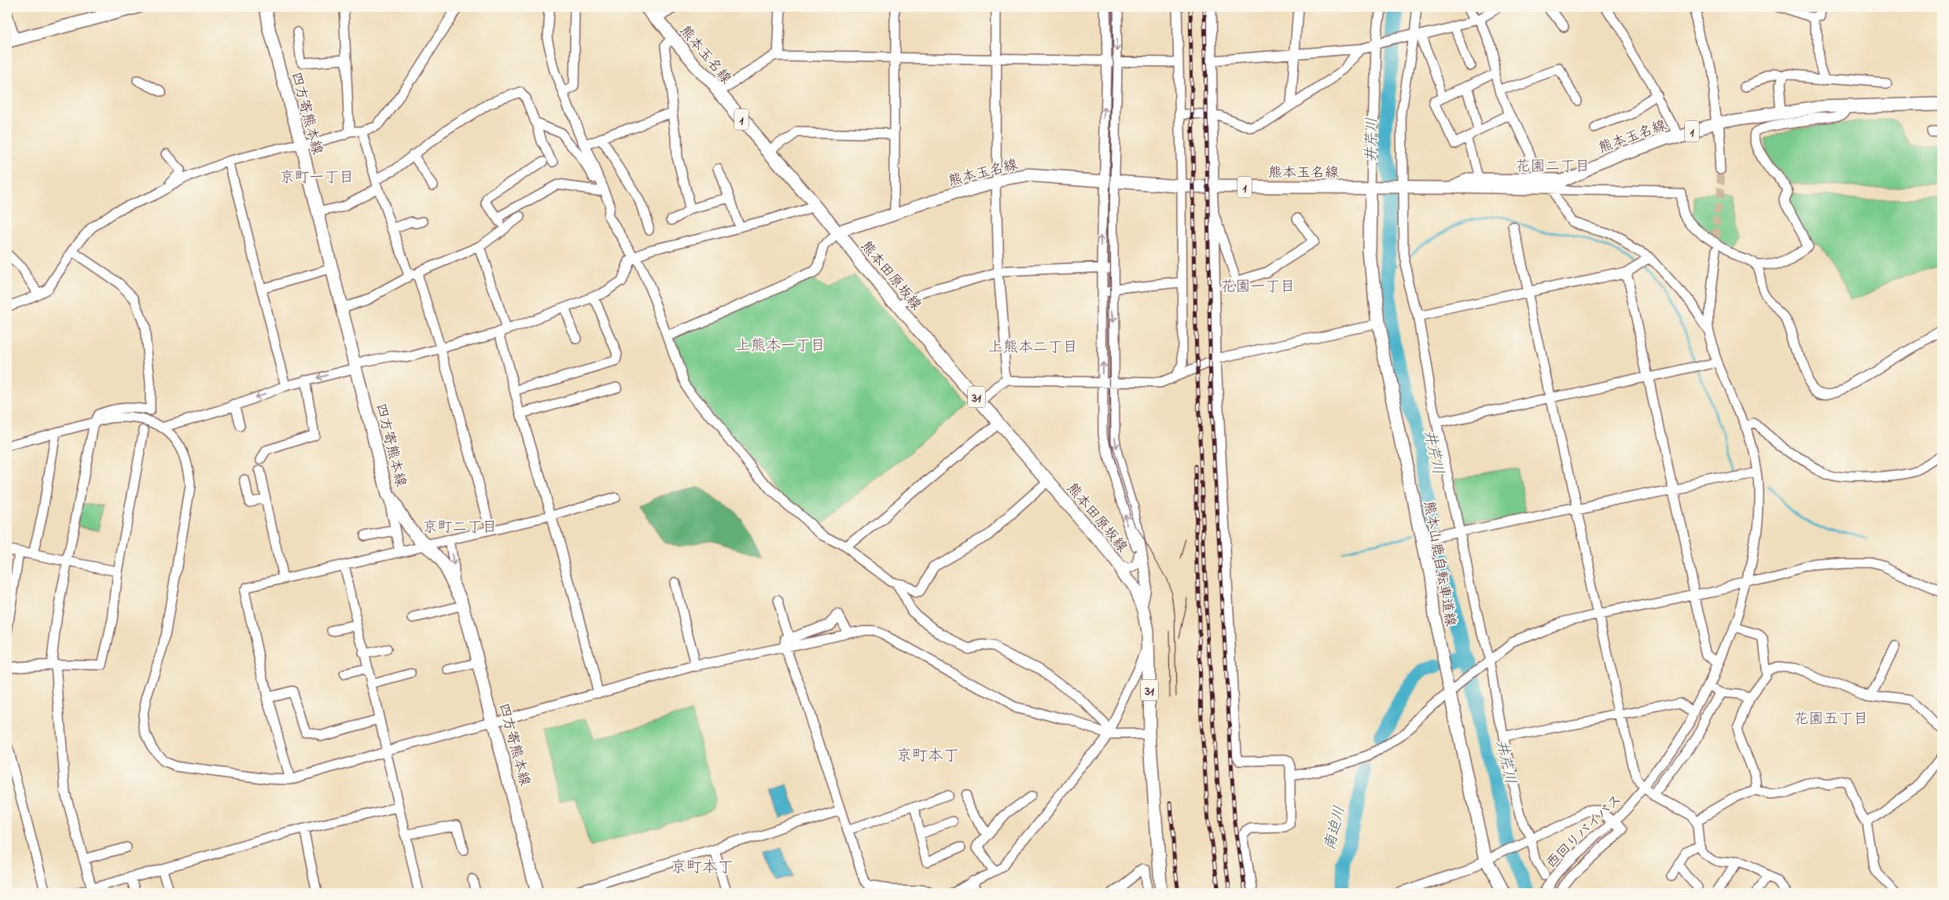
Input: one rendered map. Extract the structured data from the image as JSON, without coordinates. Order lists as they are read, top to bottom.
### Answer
{
  "streets": {
    "main road": [
      "熊本玉名線",
      "四方寄熊本線",
      "1",
      "熊本田原坂線",
      "31",
      "熊本山鹿自転車道線"
    ],
    "street": ["西回りバイパス"]
  },
  "crossings": [
    ["熊本玉名線", "熊本田原坂線"],
    ["熊本玉名線", "熊本山鹿自転車道線"]
  ],
  "districts": [
    "花園二丁目",
    "京町一丁目",
    "花園一丁目",
    "上熊本一丁目",
    "上熊本二丁目",
    "京町二丁目",
    "花園五丁目",
    "京町本丁",
    "京町本丁"
  ],
  "water": ["井芹川", "南迫川"]
}
